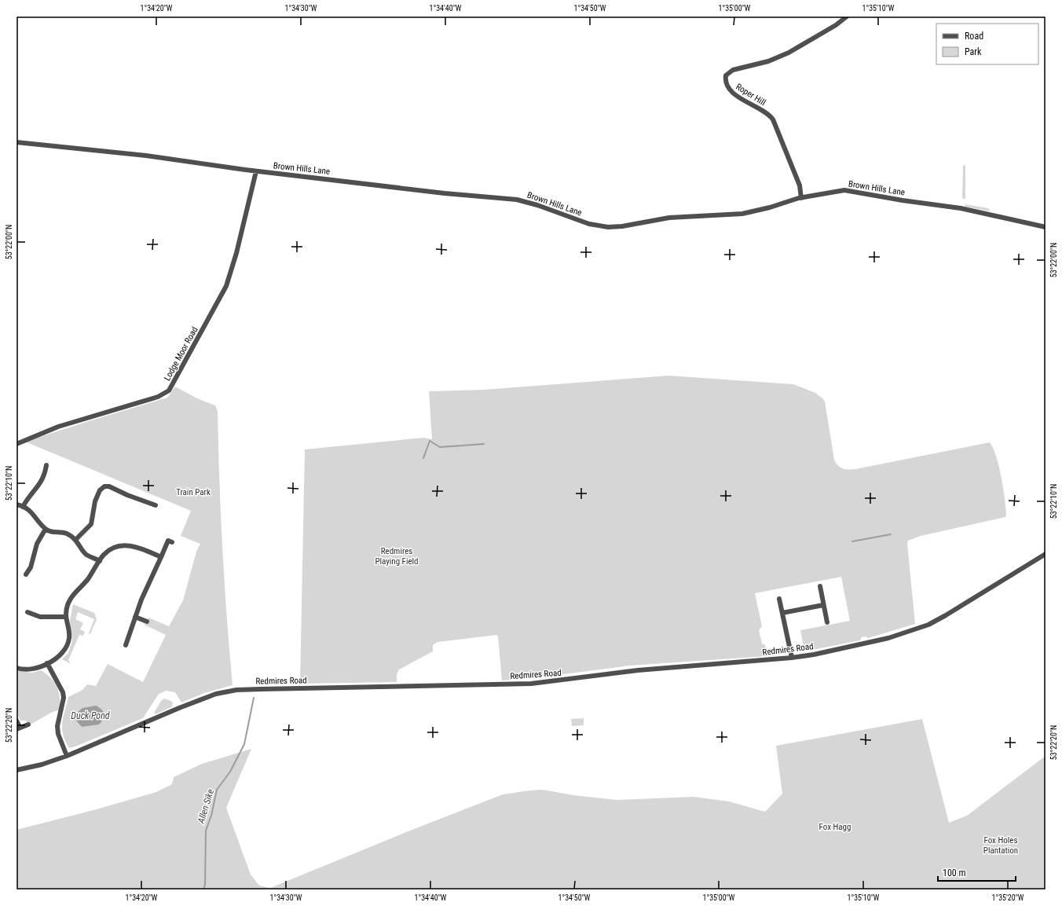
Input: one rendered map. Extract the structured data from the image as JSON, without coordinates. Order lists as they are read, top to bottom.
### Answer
{
  "streets": {
    "street": [
      "Roper Hill",
      "Brown Hills Lane",
      "Lodge Moor Road",
      "Redmires Road"
    ]
  },
  "crossings": [
    ["Roper Hill", "Brown Hills Lane"],
    ["Brown Hills Lane", "Lodge Moor Road"]
  ],
  "water": ["Duck Pond", "Allen Sike"],
  "parks": [
    "Train Park",
    "Redmires Playing Field",
    "Fox Hagg",
    "Fox Holes Plantation"
  ],
  "legend": ["Road", "Park"],
  "scale_bar": "100 m",
  "coordinates": [
    "1°34'20\"W",
    "1°34'30\"W",
    "1°34'40\"W",
    "1°34'50\"W",
    "1°35'00\"W",
    "1°35'10\"W",
    "53°22'00\"N",
    "53°22'10\"N",
    "53°22'20\"N",
    "1°35'20\"W"
  ]
}
